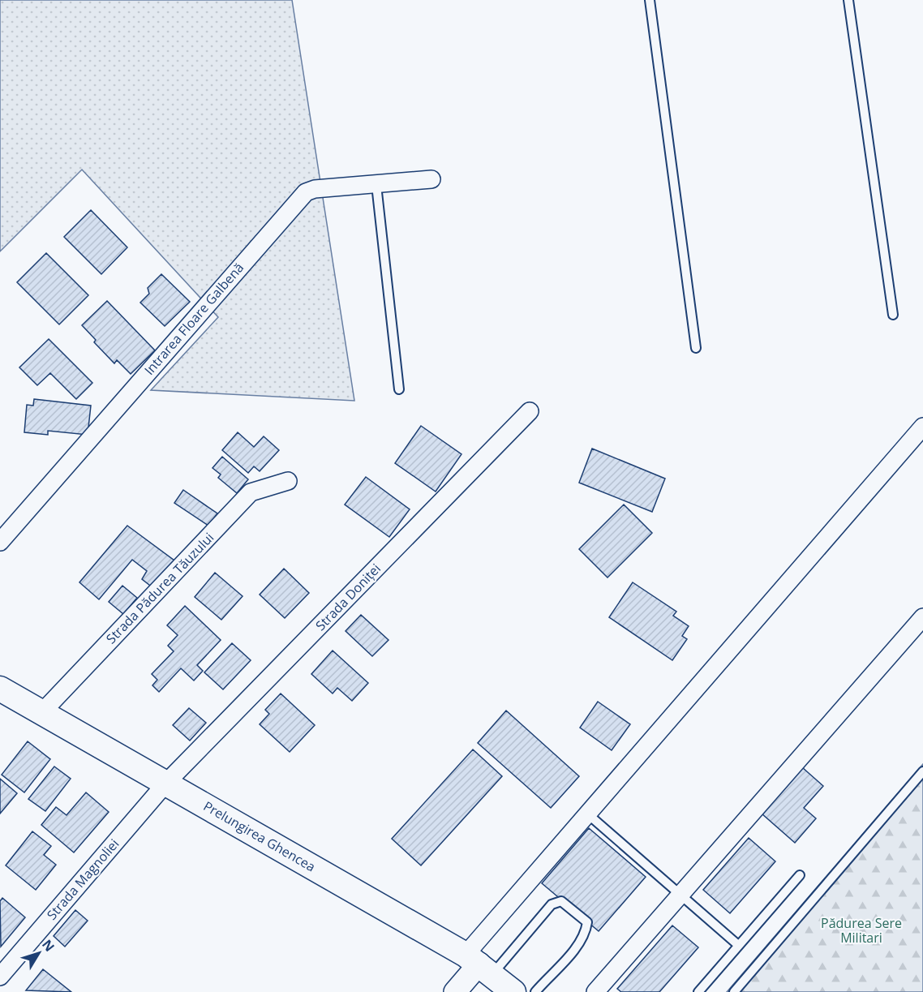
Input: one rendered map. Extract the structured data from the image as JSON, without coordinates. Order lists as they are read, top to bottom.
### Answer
{
  "streets": {
    "main road": ["Prelungirea Ghencea"],
    "street": [
      "Intrarea Floare Galbenă",
      "Strada Pădurea Tăuzului",
      "Strada Doniței",
      "Strada Magnoliei"
    ]
  },
  "crossings": [
    ["Strada Pădurea Tăuzului", "Prelungirea Ghencea"],
    ["Strada Doniței", "Prelungirea Ghencea"],
    ["Strada Doniței", "Strada Magnoliei"],
    ["Prelungirea Ghencea", "Strada Magnoliei"]
  ],
  "parks": ["Pădurea Sere Militari"],
  "north": "top right"
}
